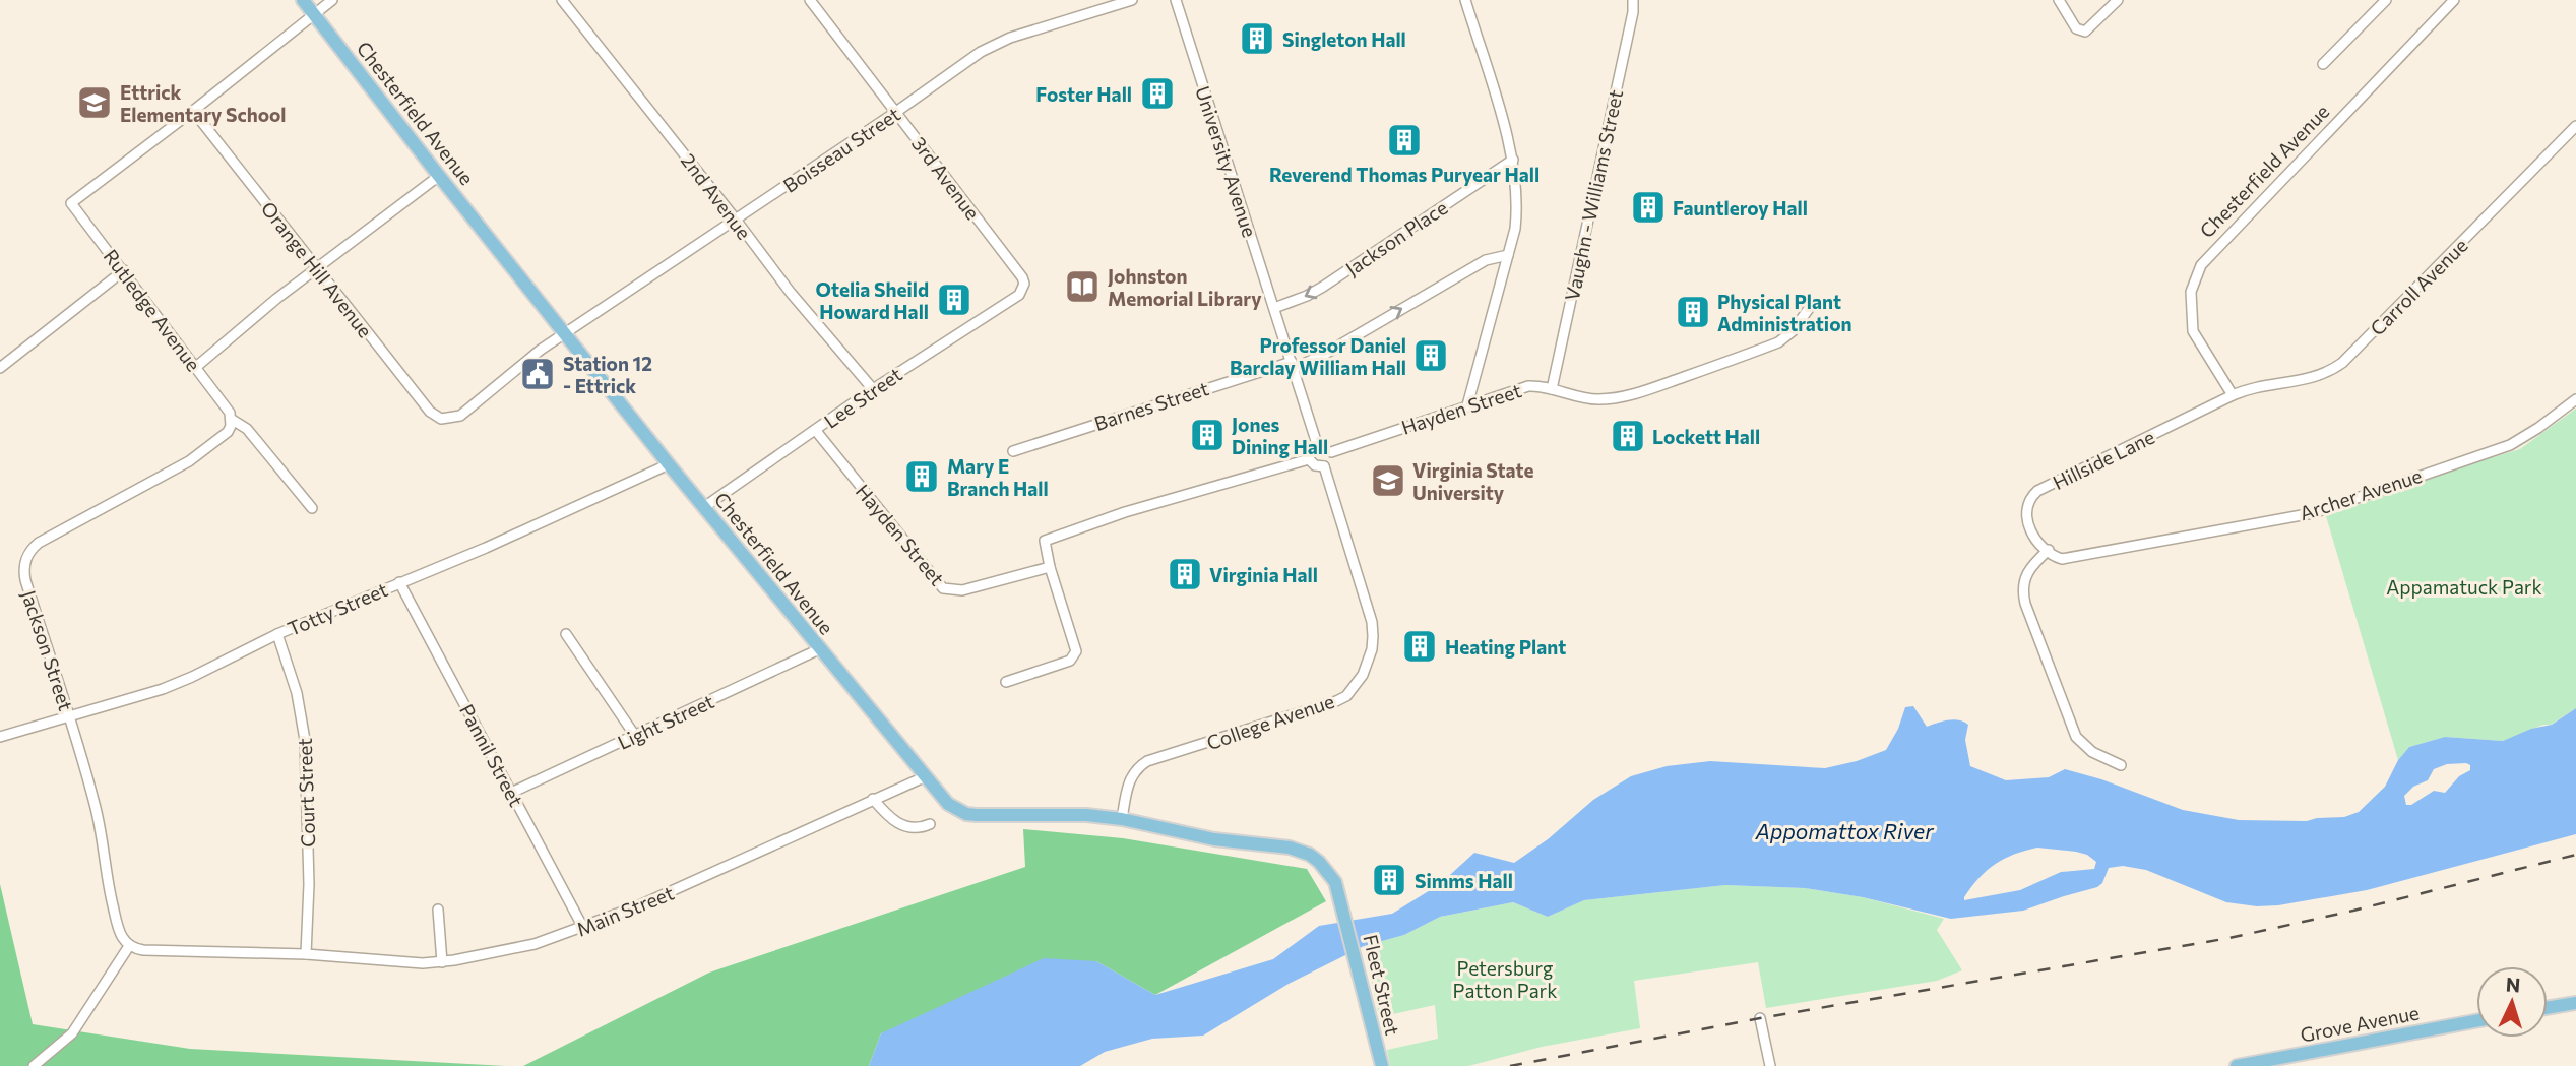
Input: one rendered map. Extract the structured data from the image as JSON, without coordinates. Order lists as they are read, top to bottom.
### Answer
{
  "streets": {
    "main road": ["Chesterfield Avenue", "Fleet Street", "Grove Avenue"],
    "street": [
      "Boisseau Street",
      "University Avenue",
      "3rd Avenue",
      "Vaughn - Williams Street",
      "2nd Avenue",
      "Jackson Place",
      "Orange Hill Avenue",
      "Carroll Avenue",
      "Rutledge Avenue",
      "Lee Street",
      "Barnes Street",
      "Hayden Street",
      "Hillside Lane",
      "Archer Avenue",
      "Totty Street",
      "Jackson Street",
      "Light Street",
      "College Avenue",
      "Pannil Street",
      "Court Street",
      "Main Street"
    ]
  },
  "crossings": [
    ["Chesterfield Avenue", "Boisseau Street"],
    ["Chesterfield Avenue", "Carroll Avenue"],
    ["Chesterfield Avenue", "Lee Street"],
    ["Chesterfield Avenue", "Hillside Lane"],
    ["Chesterfield Avenue", "Totty Street"],
    ["Chesterfield Avenue", "Light Street"],
    ["Chesterfield Avenue", "College Avenue"],
    ["Chesterfield Avenue", "Main Street"],
    ["Chesterfield Avenue", "Fleet Street"],
    ["Boisseau Street", "3rd Avenue"],
    ["Boisseau Street", "2nd Avenue"],
    ["Boisseau Street", "Orange Hill Avenue"],
    ["University Avenue", "Jackson Place"],
    ["University Avenue", "Barnes Street"],
    ["University Avenue", "Hayden Street"],
    ["University Avenue", "College Avenue"],
    ["3rd Avenue", "Lee Street"],
    ["Vaughn - Williams Street", "Hayden Street"],
    ["2nd Avenue", "Lee Street"],
    ["Orange Hill Avenue", "Rutledge Avenue"],
    ["Carroll Avenue", "Hillside Lane"],
    ["Rutledge Avenue", "Jackson Street"],
    ["Lee Street", "Hayden Street"],
    ["Hayden Street", "College Avenue"],
    ["Hillside Lane", "Archer Avenue"],
    ["Totty Street", "Jackson Street"],
    ["Totty Street", "Pannil Street"],
    ["Totty Street", "Court Street"],
    ["Jackson Street", "Main Street"],
    ["Light Street", "Pannil Street"],
    ["Pannil Street", "Main Street"],
    ["Court Street", "Main Street"]
  ],
  "one_way": ["Jackson Place", "Barnes Street"],
  "water": ["Appomattox River"],
  "parks": ["Appamatuck Park", "Petersburg Patton Park"],
  "places": {
    "building": [
      "Singleton Hall",
      "Foster Hall",
      "Reverend Thomas Puryear Hall",
      "Fauntleroy Hall",
      "Otelia Sheild Howard Hall",
      "Physical Plant Administration",
      "Professor Daniel Barclay William Hall",
      "Jones Dining Hall",
      "Lockett Hall",
      "Mary E Branch Hall",
      "Virginia Hall",
      "Heating Plant",
      "Simms Hall"
    ],
    "school or university": ["Ettrick Elementary School", "Virginia State University"],
    "library": ["Johnston Memorial Library"],
    "public building": ["Station 12 - Ettrick"]
  },
  "north": "top"
}
